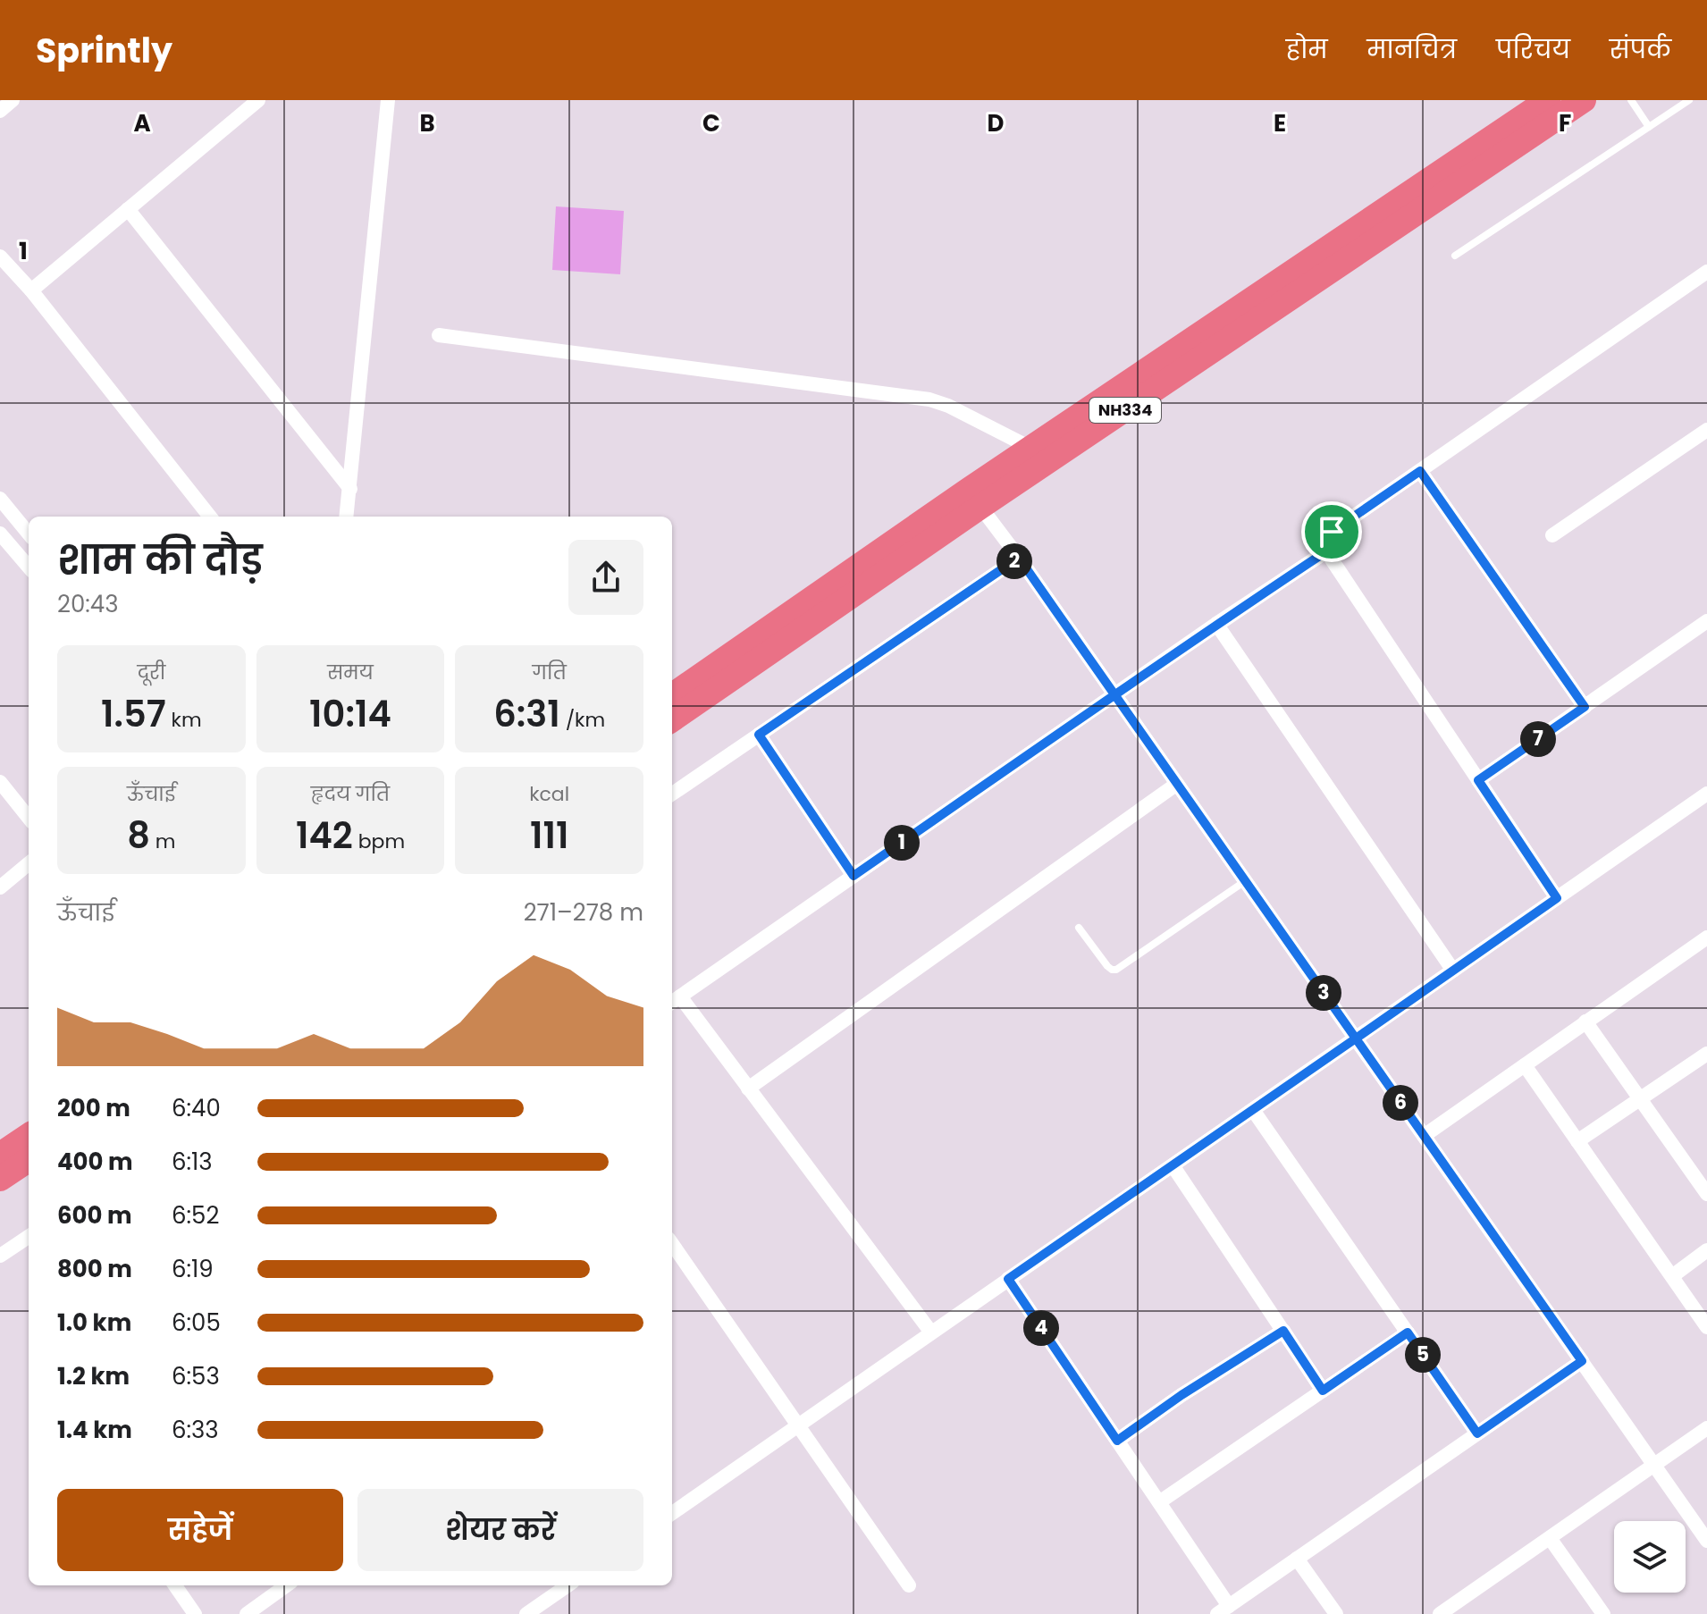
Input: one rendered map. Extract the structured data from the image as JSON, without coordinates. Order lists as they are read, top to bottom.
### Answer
{
  "streets": {
    "highway": ["NH334"]
  },
  "page": {
    "header": "Sprintly",
    "nav": [
      "होम",
      "मानचित्र",
      "परिचय",
      "संपर्क"
    ],
    "heading": ["शाम की दौड़", "20:43"],
    "pins": [
      "2",
      "7",
      "1",
      "3",
      "6",
      "4",
      "5"
    ],
    "stats": [
      ["दूरी", "1.57 km"],
      ["समय", "10:14"],
      ["गति", "6:31 /km"],
      ["ऊँचाई", "8 m"],
      ["हृदय गति", "142 bpm"],
      ["kcal", "111"]
    ],
    "chart": ["ऊँचाई", "271–278 m"],
    "list": [
      {
        "name": "200 m",
        "note": "6:40"
      },
      {
        "name": "400 m",
        "note": "6:13"
      },
      {
        "name": "600 m",
        "note": "6:52"
      },
      {
        "name": "800 m",
        "note": "6:19"
      },
      {
        "name": "1.0 km",
        "note": "6:05"
      },
      {
        "name": "1.2 km",
        "note": "6:53"
      },
      {
        "name": "1.4 km",
        "note": "6:33"
      }
    ],
    "buttons": ["सहेजें", "शेयर करें"]
  },
  "grid": {
    "columns": [
      "A",
      "B",
      "C",
      "D",
      "E",
      "F"
    ],
    "rows": ["1"]
  }
}
